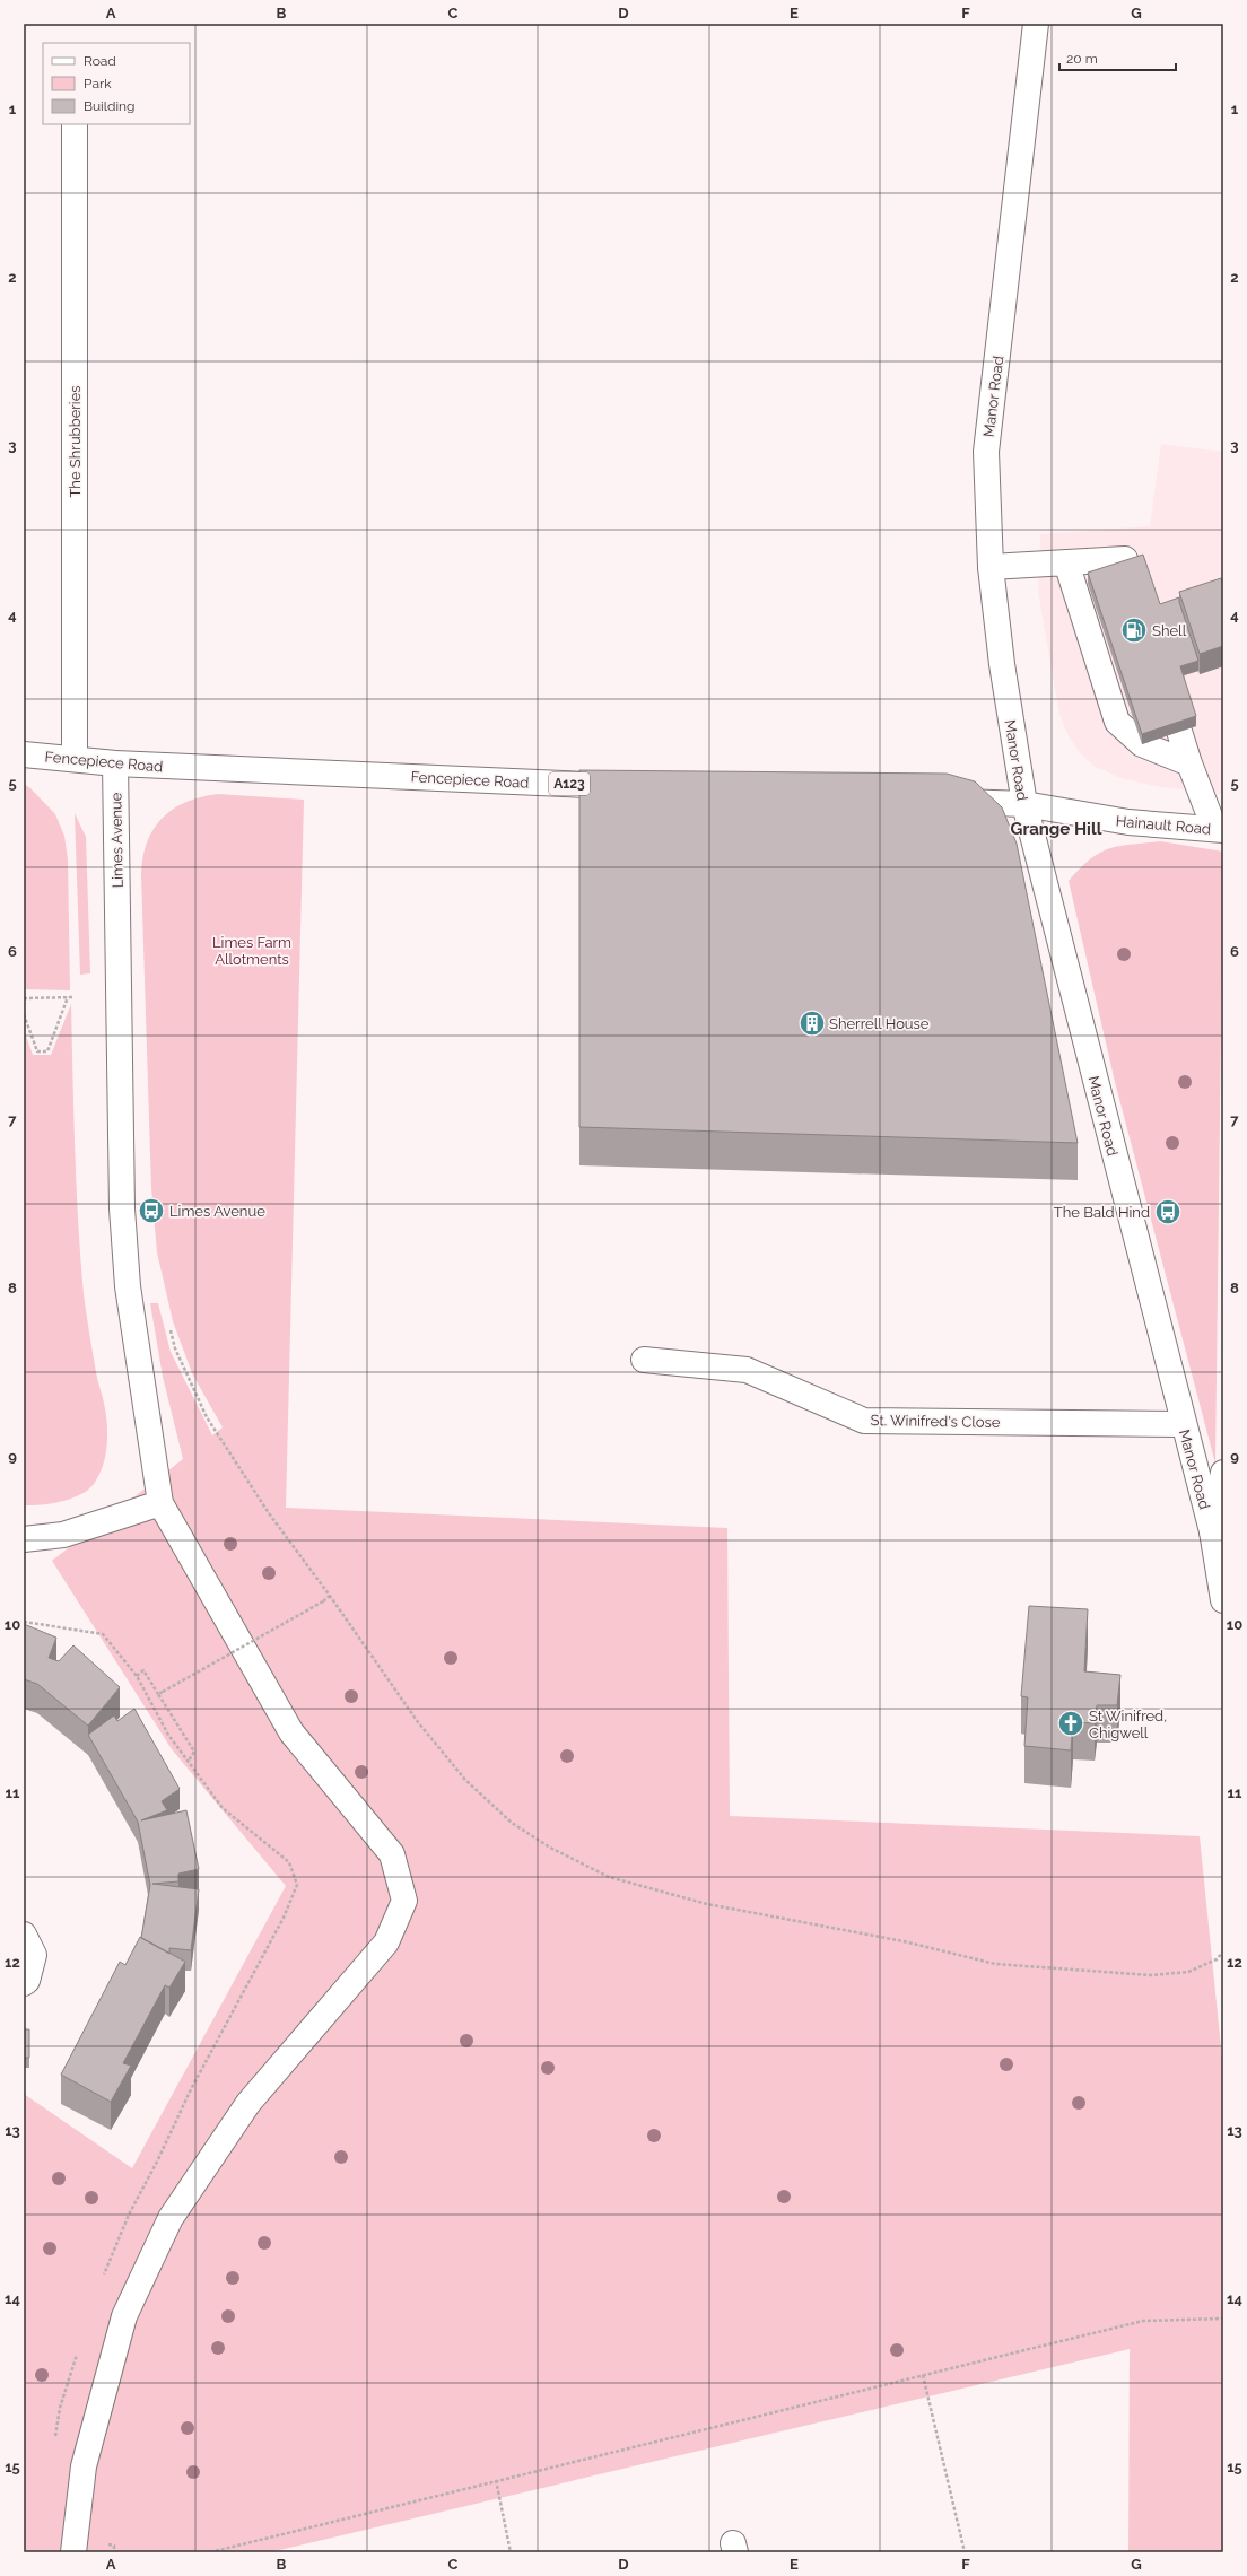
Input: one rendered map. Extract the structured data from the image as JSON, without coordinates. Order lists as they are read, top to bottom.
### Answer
{
  "streets": {
    "street": [
      "Manor Road",
      "The Shrubberies",
      "Fencepiece Road",
      "A123",
      "Hainault Road",
      "Limes Avenue",
      "St. Winifred's Close"
    ]
  },
  "crossings": [
    ["Manor Road", "Hainault Road"],
    ["Manor Road", "St. Winifred's Close"],
    ["The Shrubberies", "Fencepiece Road"],
    ["Fencepiece Road", "Limes Avenue"]
  ],
  "districts": ["Grange Hill"],
  "parks": ["Limes Farm Allotments"],
  "places": {
    "fuel station": ["Shell"],
    "building": ["Sherrell House"],
    "bus stop": ["Limes Avenue", "The Bald Hind"],
    "church": ["St Winifred, Chigwell"]
  },
  "legend": ["Road", "Park", "Building"],
  "scale_bar": "20 m",
  "grid": {
    "columns": [
      "A",
      "B",
      "C",
      "D",
      "E",
      "F",
      "G"
    ],
    "rows": [
      "1",
      "2",
      "3",
      "4",
      "5",
      "6",
      "7",
      "8",
      "9",
      "10",
      "11",
      "12",
      "13",
      "14",
      "15"
    ]
  }
}
